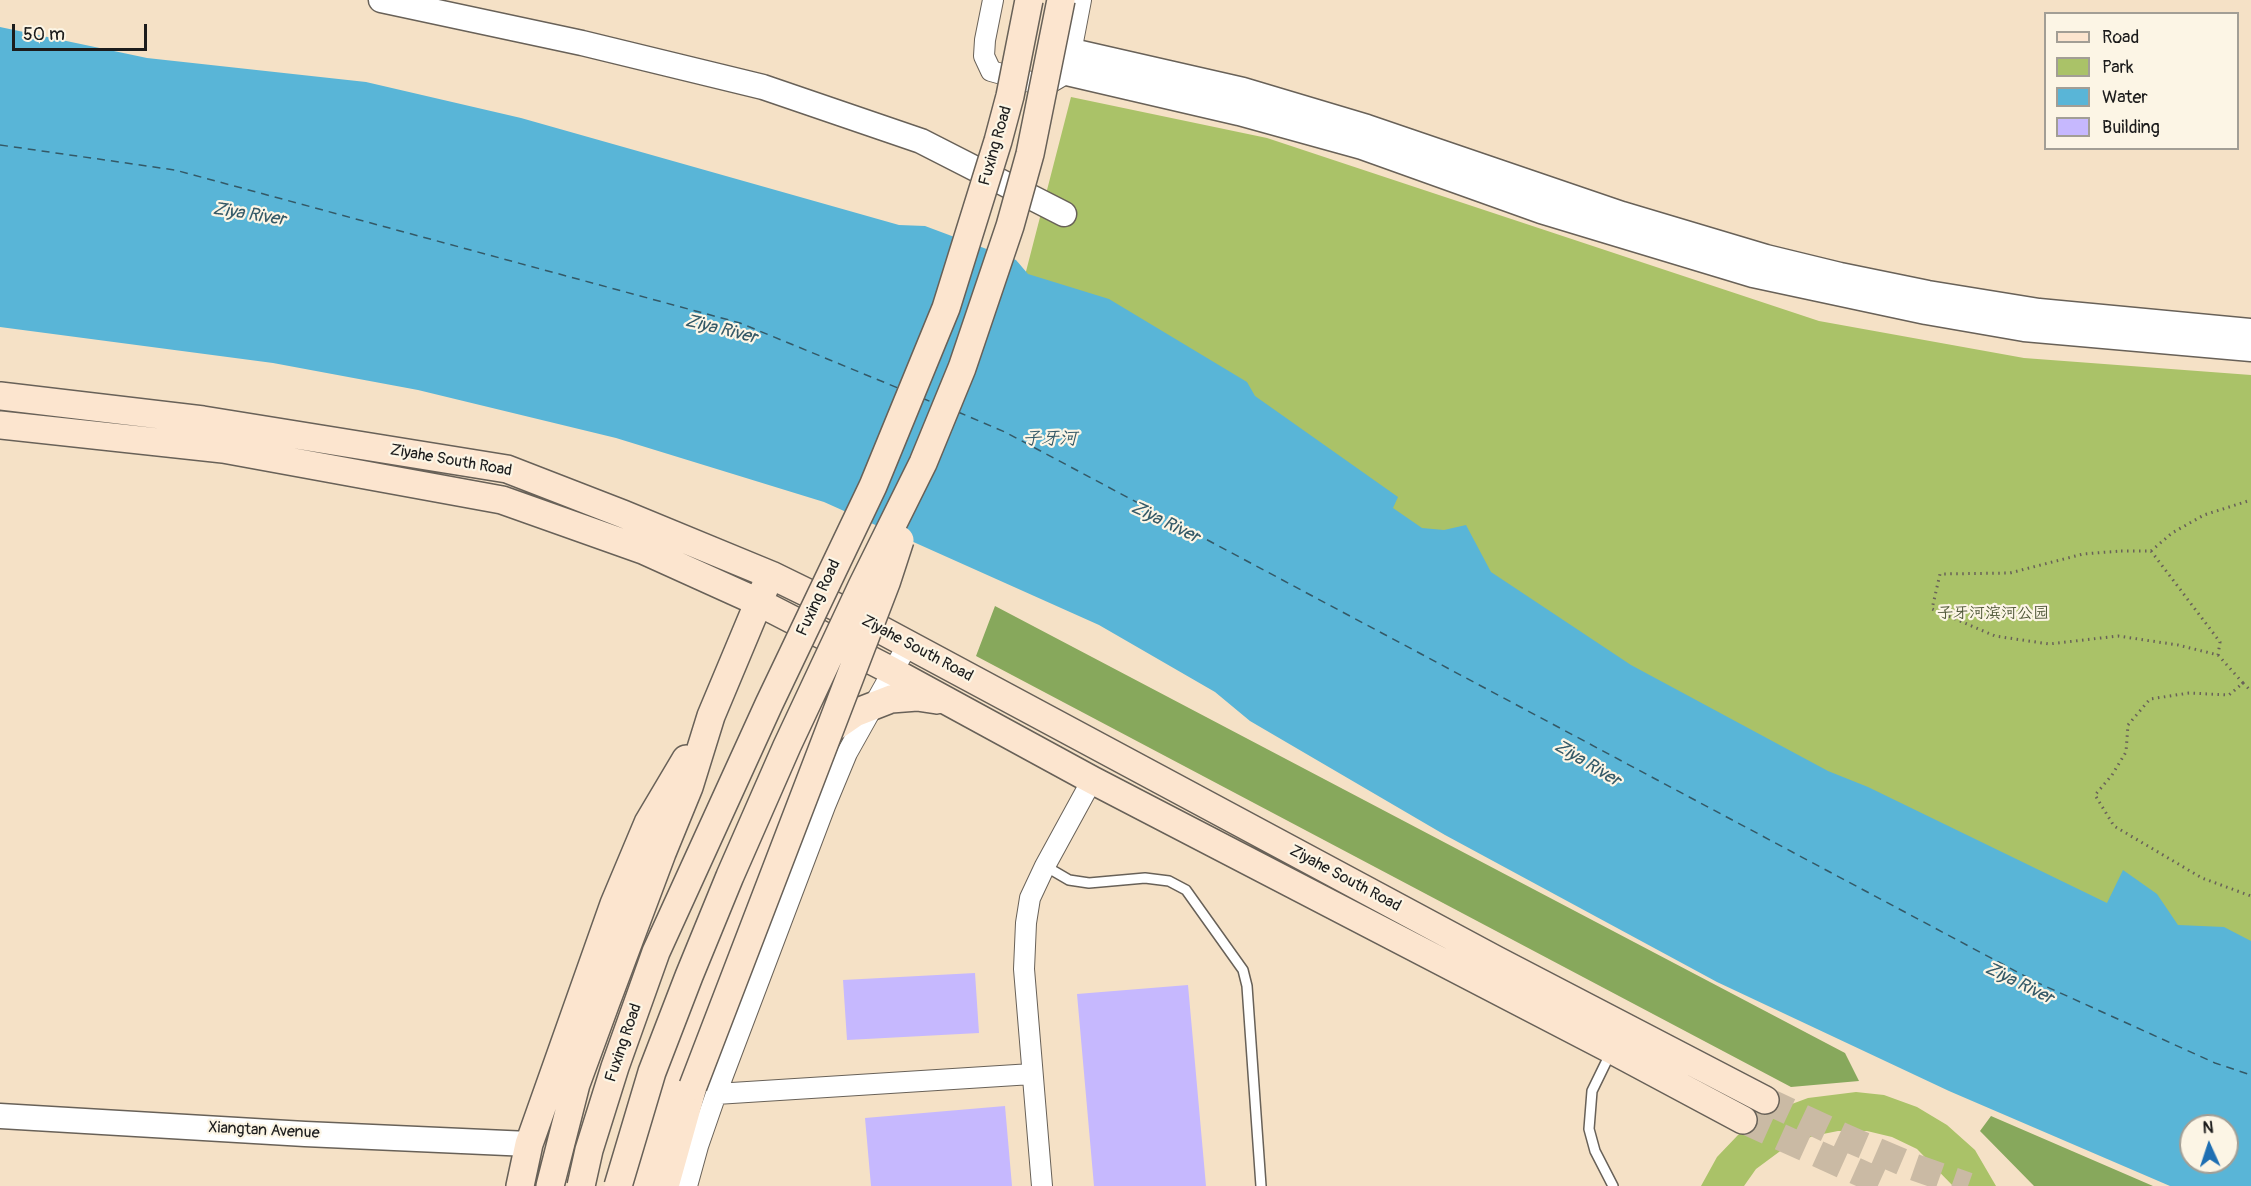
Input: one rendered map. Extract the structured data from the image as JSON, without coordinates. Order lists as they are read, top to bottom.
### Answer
{
  "streets": {
    "main road": ["Fuxing Road", "Ziyahe South Road"],
    "street": ["Xiangtan Avenue"]
  },
  "water": ["Ziya River", "子牙河"],
  "parks": ["子牙河滨河公园"],
  "legend": [
    "Road",
    "Park",
    "Water",
    "Building"
  ],
  "scale_bar": "50 m",
  "north": "top"
}
